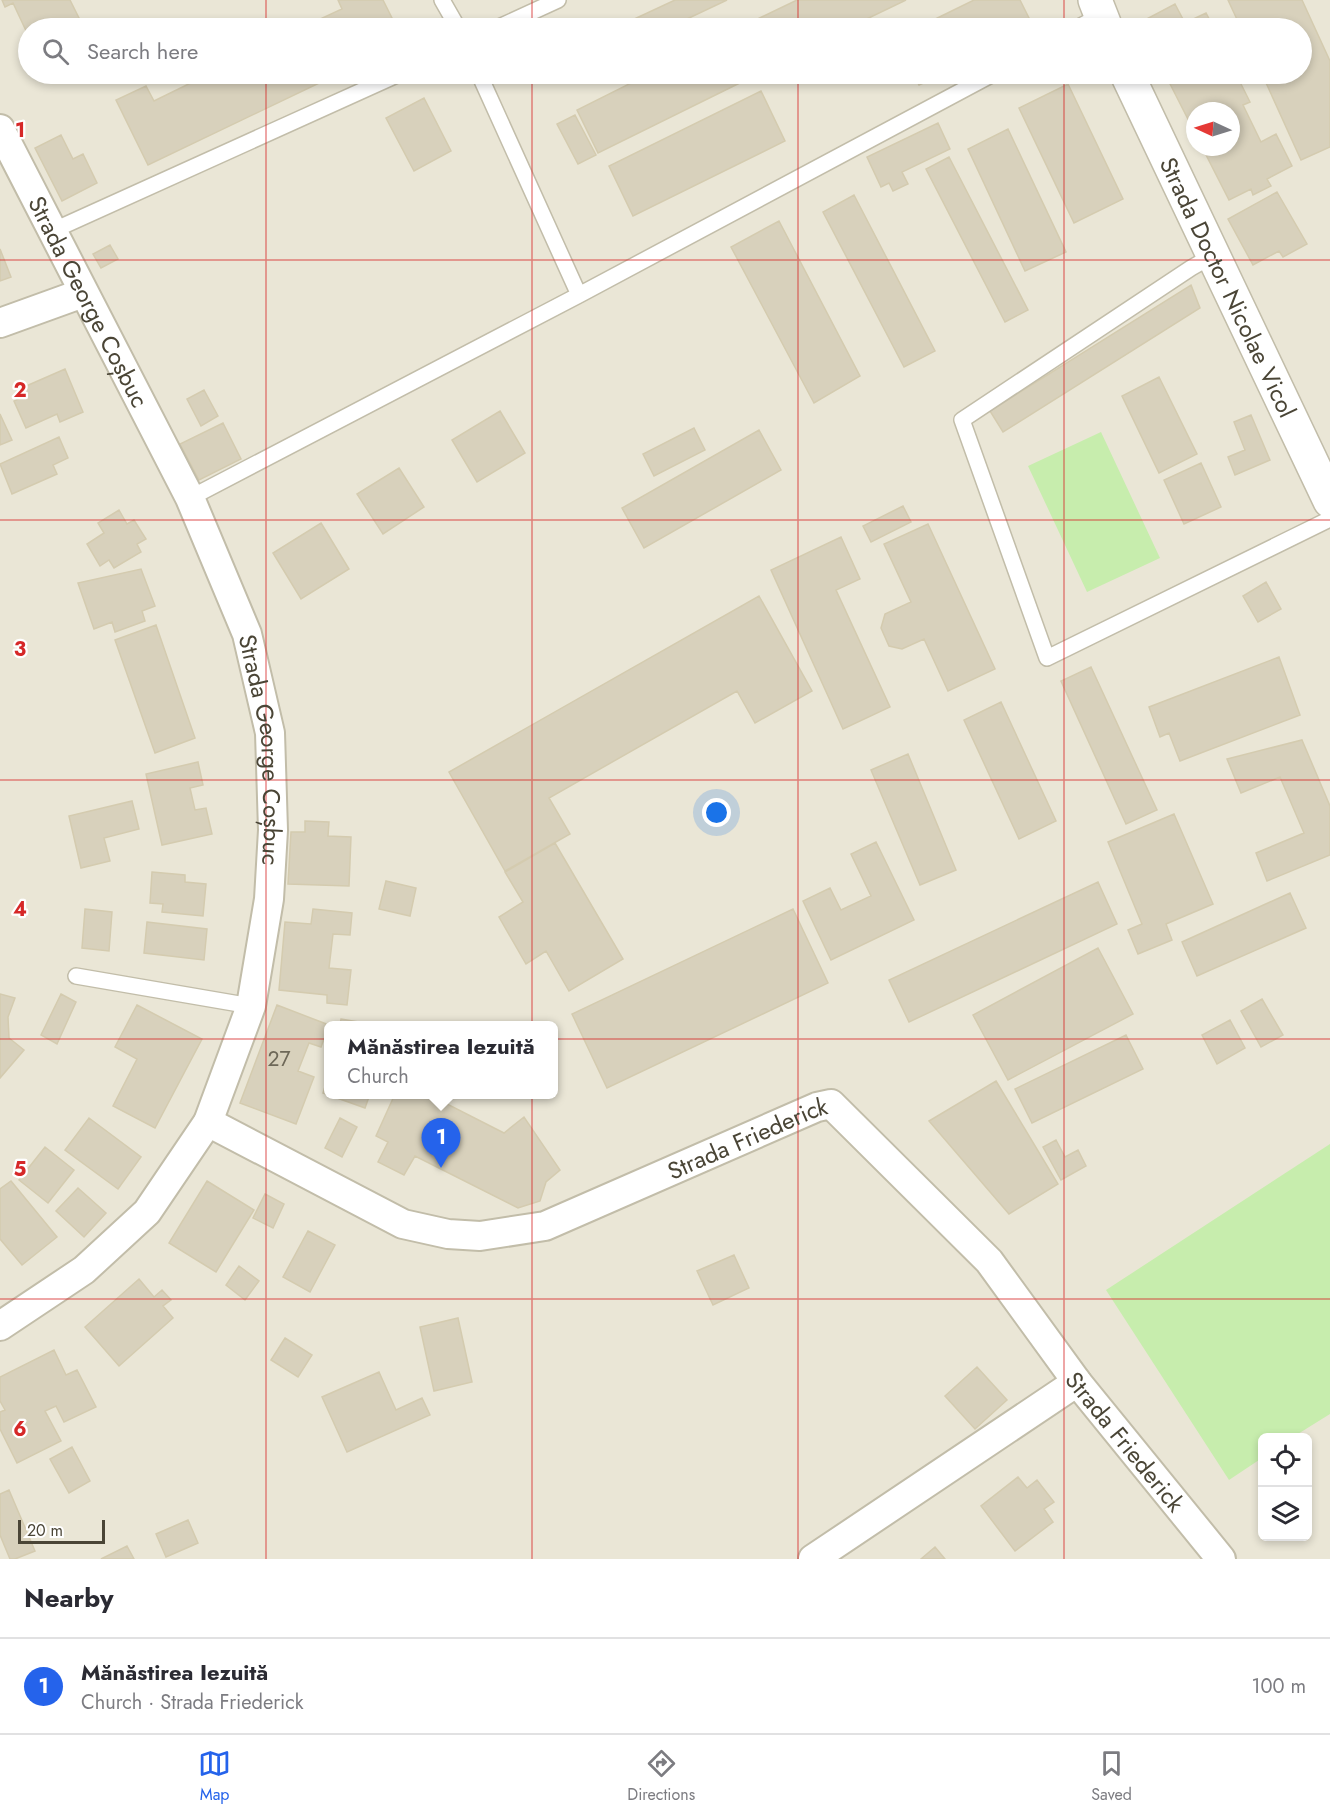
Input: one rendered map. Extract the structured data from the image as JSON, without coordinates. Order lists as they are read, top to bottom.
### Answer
{
  "streets": {
    "street": ["Strada Doctor Nicolae Vicol", "Strada George Coșbuc", "Strada Friederick"]
  },
  "crossings": [
    ["Strada George Coșbuc", "Strada Friederick"]
  ],
  "house_numbers": ["27"],
  "scale_bar": "20 m",
  "north": "left",
  "page": {
    "search": "Search here",
    "popup": ["Mănăstirea Iezuită", "Church"],
    "pins": "1",
    "scale": "20 m",
    "heading": "Nearby",
    "list": [
      {
        "mark": "1",
        "name": "Mănăstirea Iezuită",
        "note": "Church · Strada Friederick",
        "value": "100 m"
      }
    ],
    "nav": ["Map", "Directions", "Saved"]
  },
  "grid": {
    "rows": [
      "1",
      "2",
      "3",
      "4",
      "5",
      "6"
    ]
  }
}
